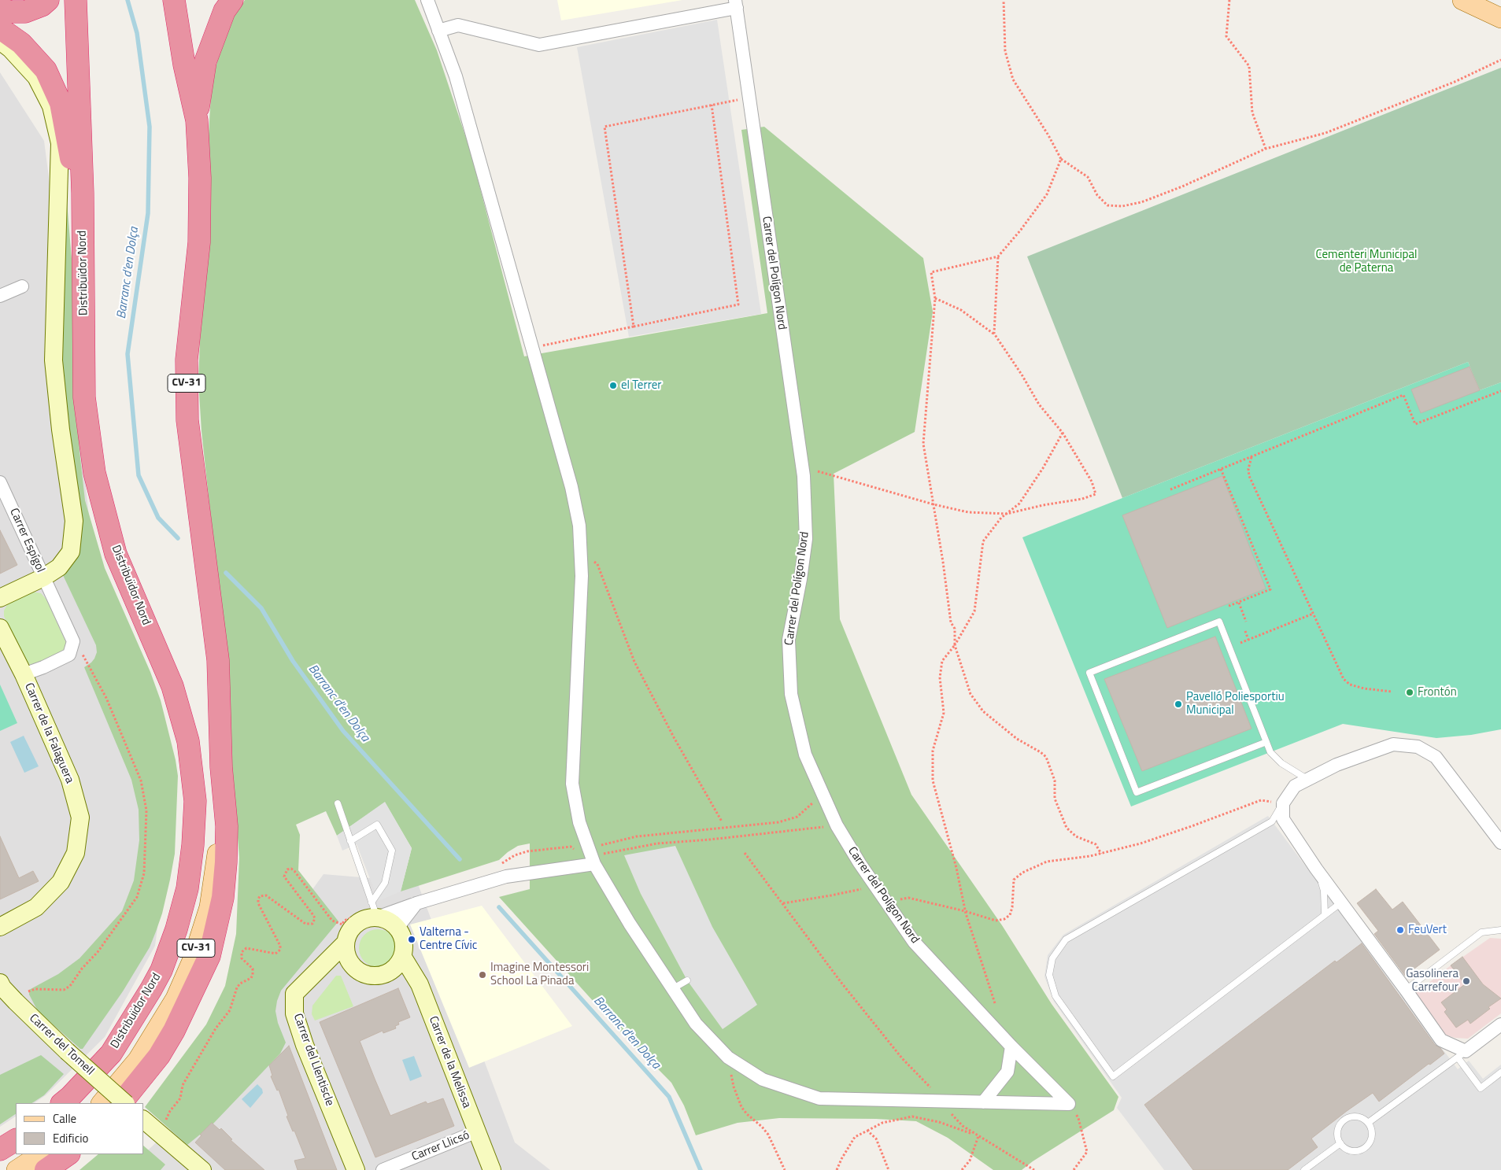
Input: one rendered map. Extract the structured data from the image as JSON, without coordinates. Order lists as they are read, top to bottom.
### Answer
{
  "streets": {
    "highway": ["Distribuïdor Nord", "CV-31"],
    "street": [
      "Carrer del Polígon Nord",
      "Carrer Espígol",
      "Carrer de la Falaguera",
      "Carrer del Tomell",
      "Carrer del Llentiscle",
      "Carrer de la Melissa",
      "Carrer Llicsó"
    ]
  },
  "crossings": [
    ["Carrer del Llentiscle", "Carrer de la Melissa"],
    ["Carrer de la Melissa", "Carrer Llicsó"]
  ],
  "water": ["Barranc d'en Dolça"],
  "parks": ["Cementeri Municipal de Paterna"],
  "places": [
    "el Terrer",
    "Frontón",
    "Pavelló Poliesportiu Municipal",
    "FeuVert",
    "Valterna - Centre Cívic",
    "Imagine Montessori School La Pinada",
    "Gasolinera Carrefour"
  ],
  "legend": ["Calle", "Edificio"]
}
